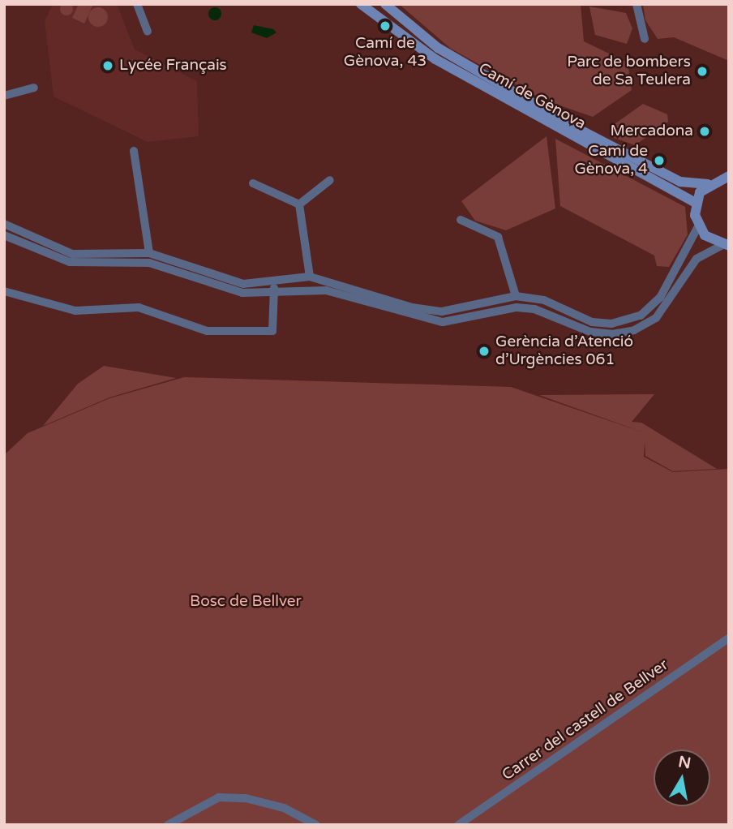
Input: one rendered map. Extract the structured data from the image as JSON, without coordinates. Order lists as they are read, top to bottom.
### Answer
{
  "streets": {
    "street": ["Camí de Gènova", "Carrer del castell de Bellver"]
  },
  "parks": ["Bosc de Bellver"],
  "places": [
    "Camí de Gènova, 43",
    "Lycée Français",
    "Parc de bombers de Sa Teulera",
    "Mercadona",
    "Camí de Gènova, 4",
    "Gerència d’Atenció d’Urgències 061"
  ],
  "north": "top"
}
